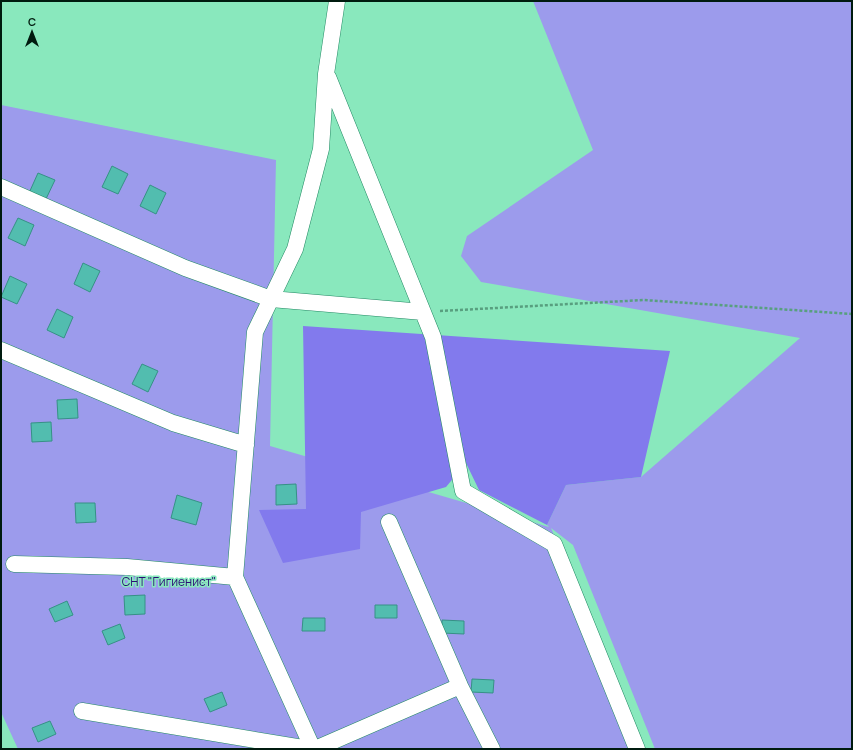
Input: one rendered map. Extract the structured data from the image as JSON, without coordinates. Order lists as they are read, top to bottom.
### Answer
{
  "parks": ["СНТ \"Гигиенист\""],
  "north": "top"
}
